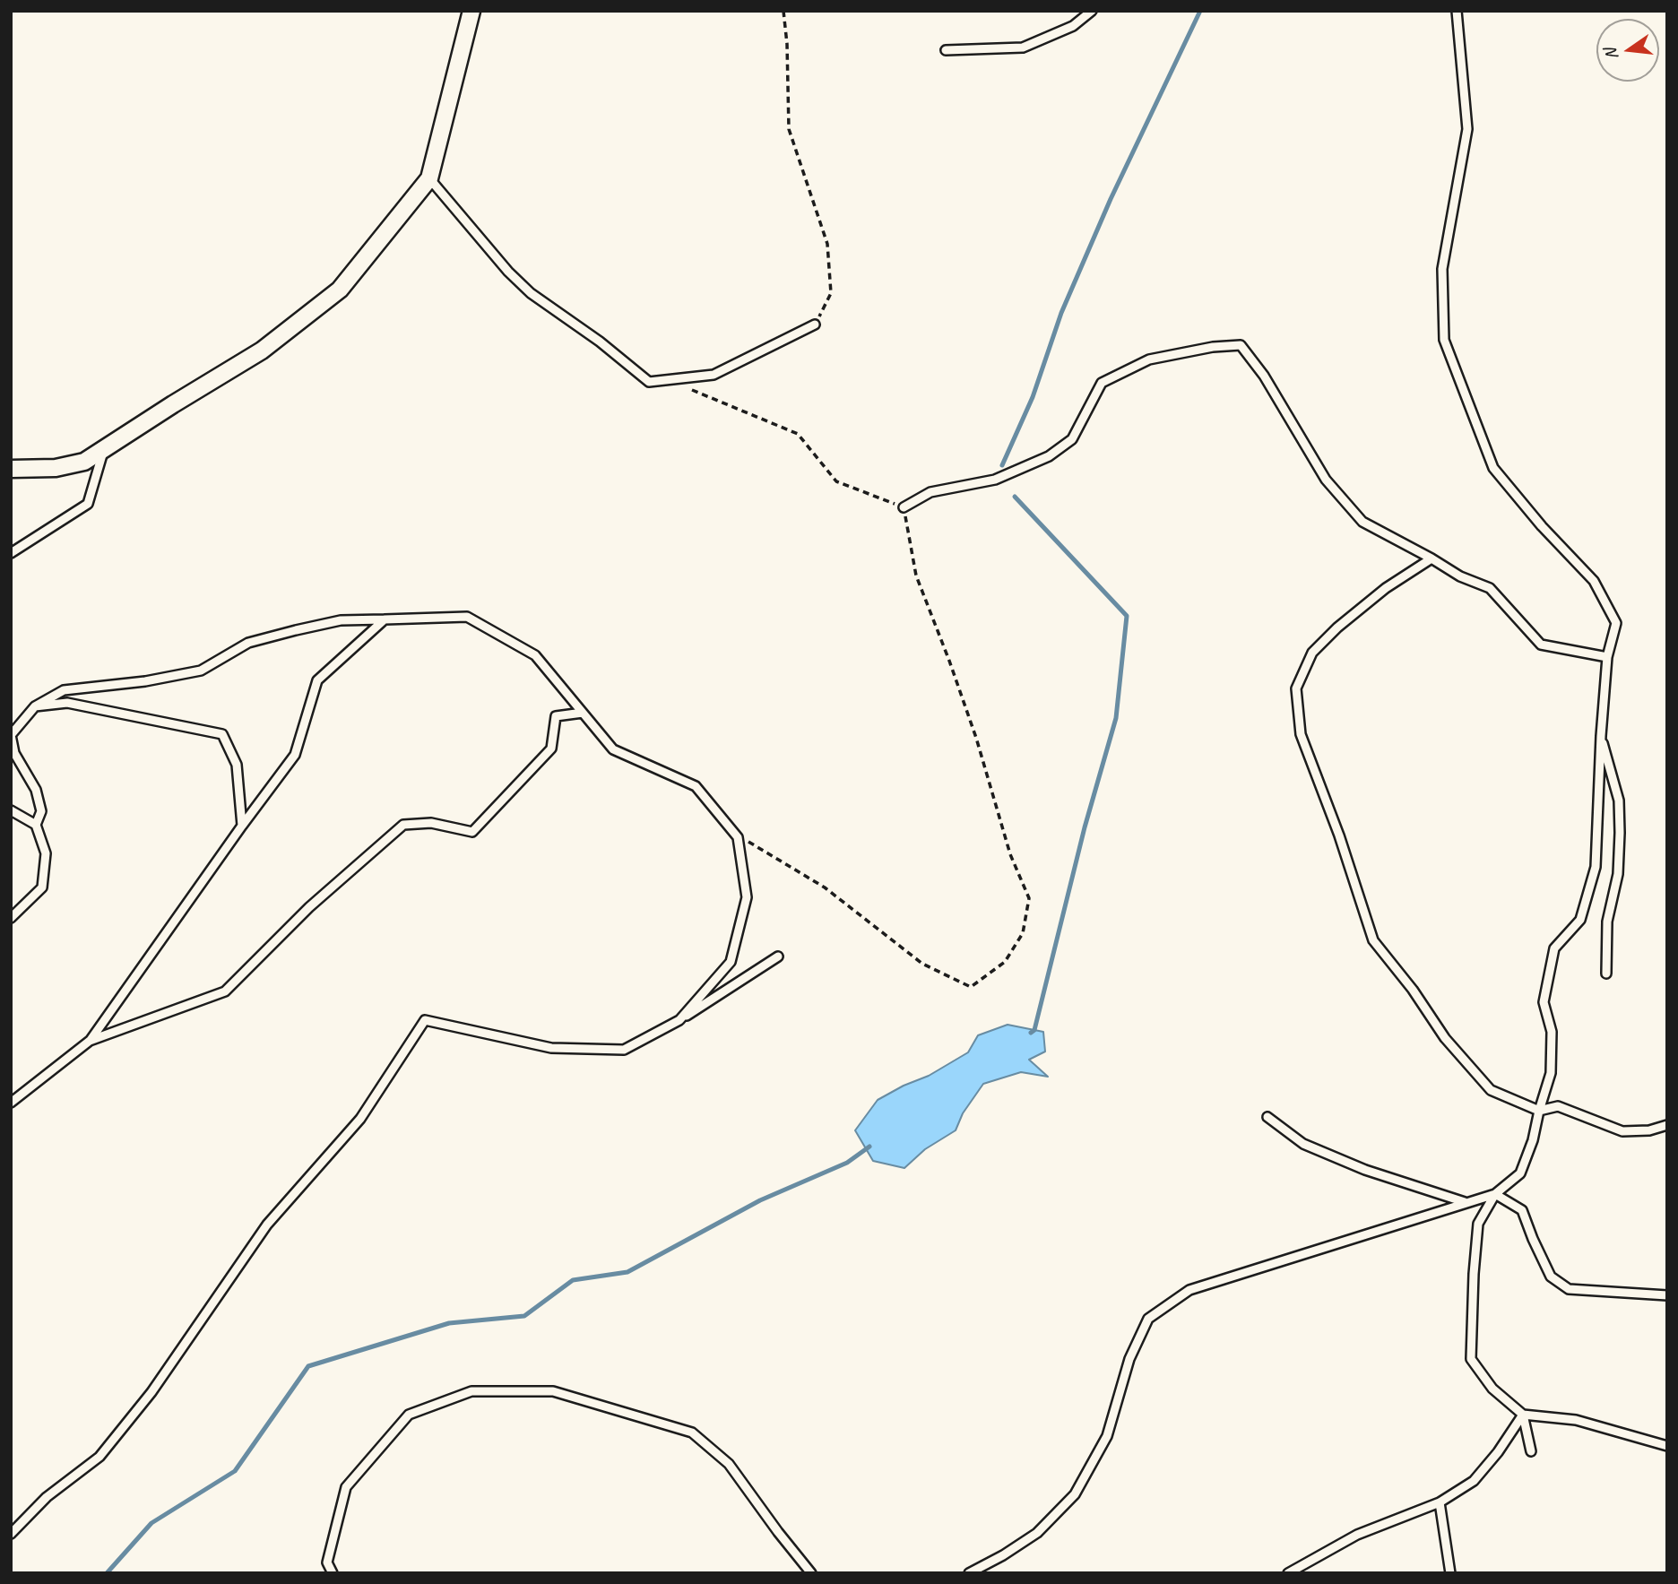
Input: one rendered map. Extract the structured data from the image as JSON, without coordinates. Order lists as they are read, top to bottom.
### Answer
{
  "north": "left"
}
